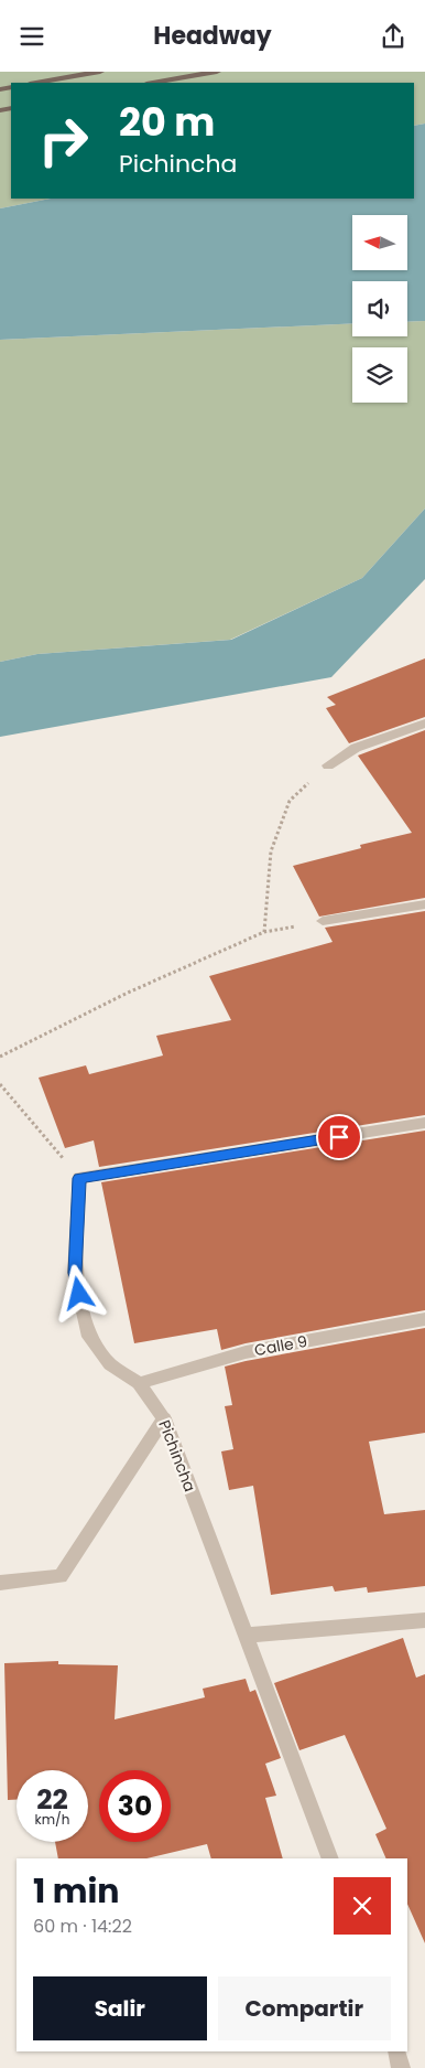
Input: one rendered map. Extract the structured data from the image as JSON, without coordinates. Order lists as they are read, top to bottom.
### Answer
{
  "streets": {
    "street": ["Calle 9", "Pichincha"]
  },
  "crossings": [
    ["Calle 9", "Pichincha"]
  ],
  "north": "left",
  "page": {
    "header": "Headway",
    "turn": ["20 m", "Pichincha"],
    "speed": "22 km/h",
    "limit": "30",
    "heading": ["1 min", "60 m · 14:22"],
    "buttons": ["Salir", "Compartir"]
  }
}
